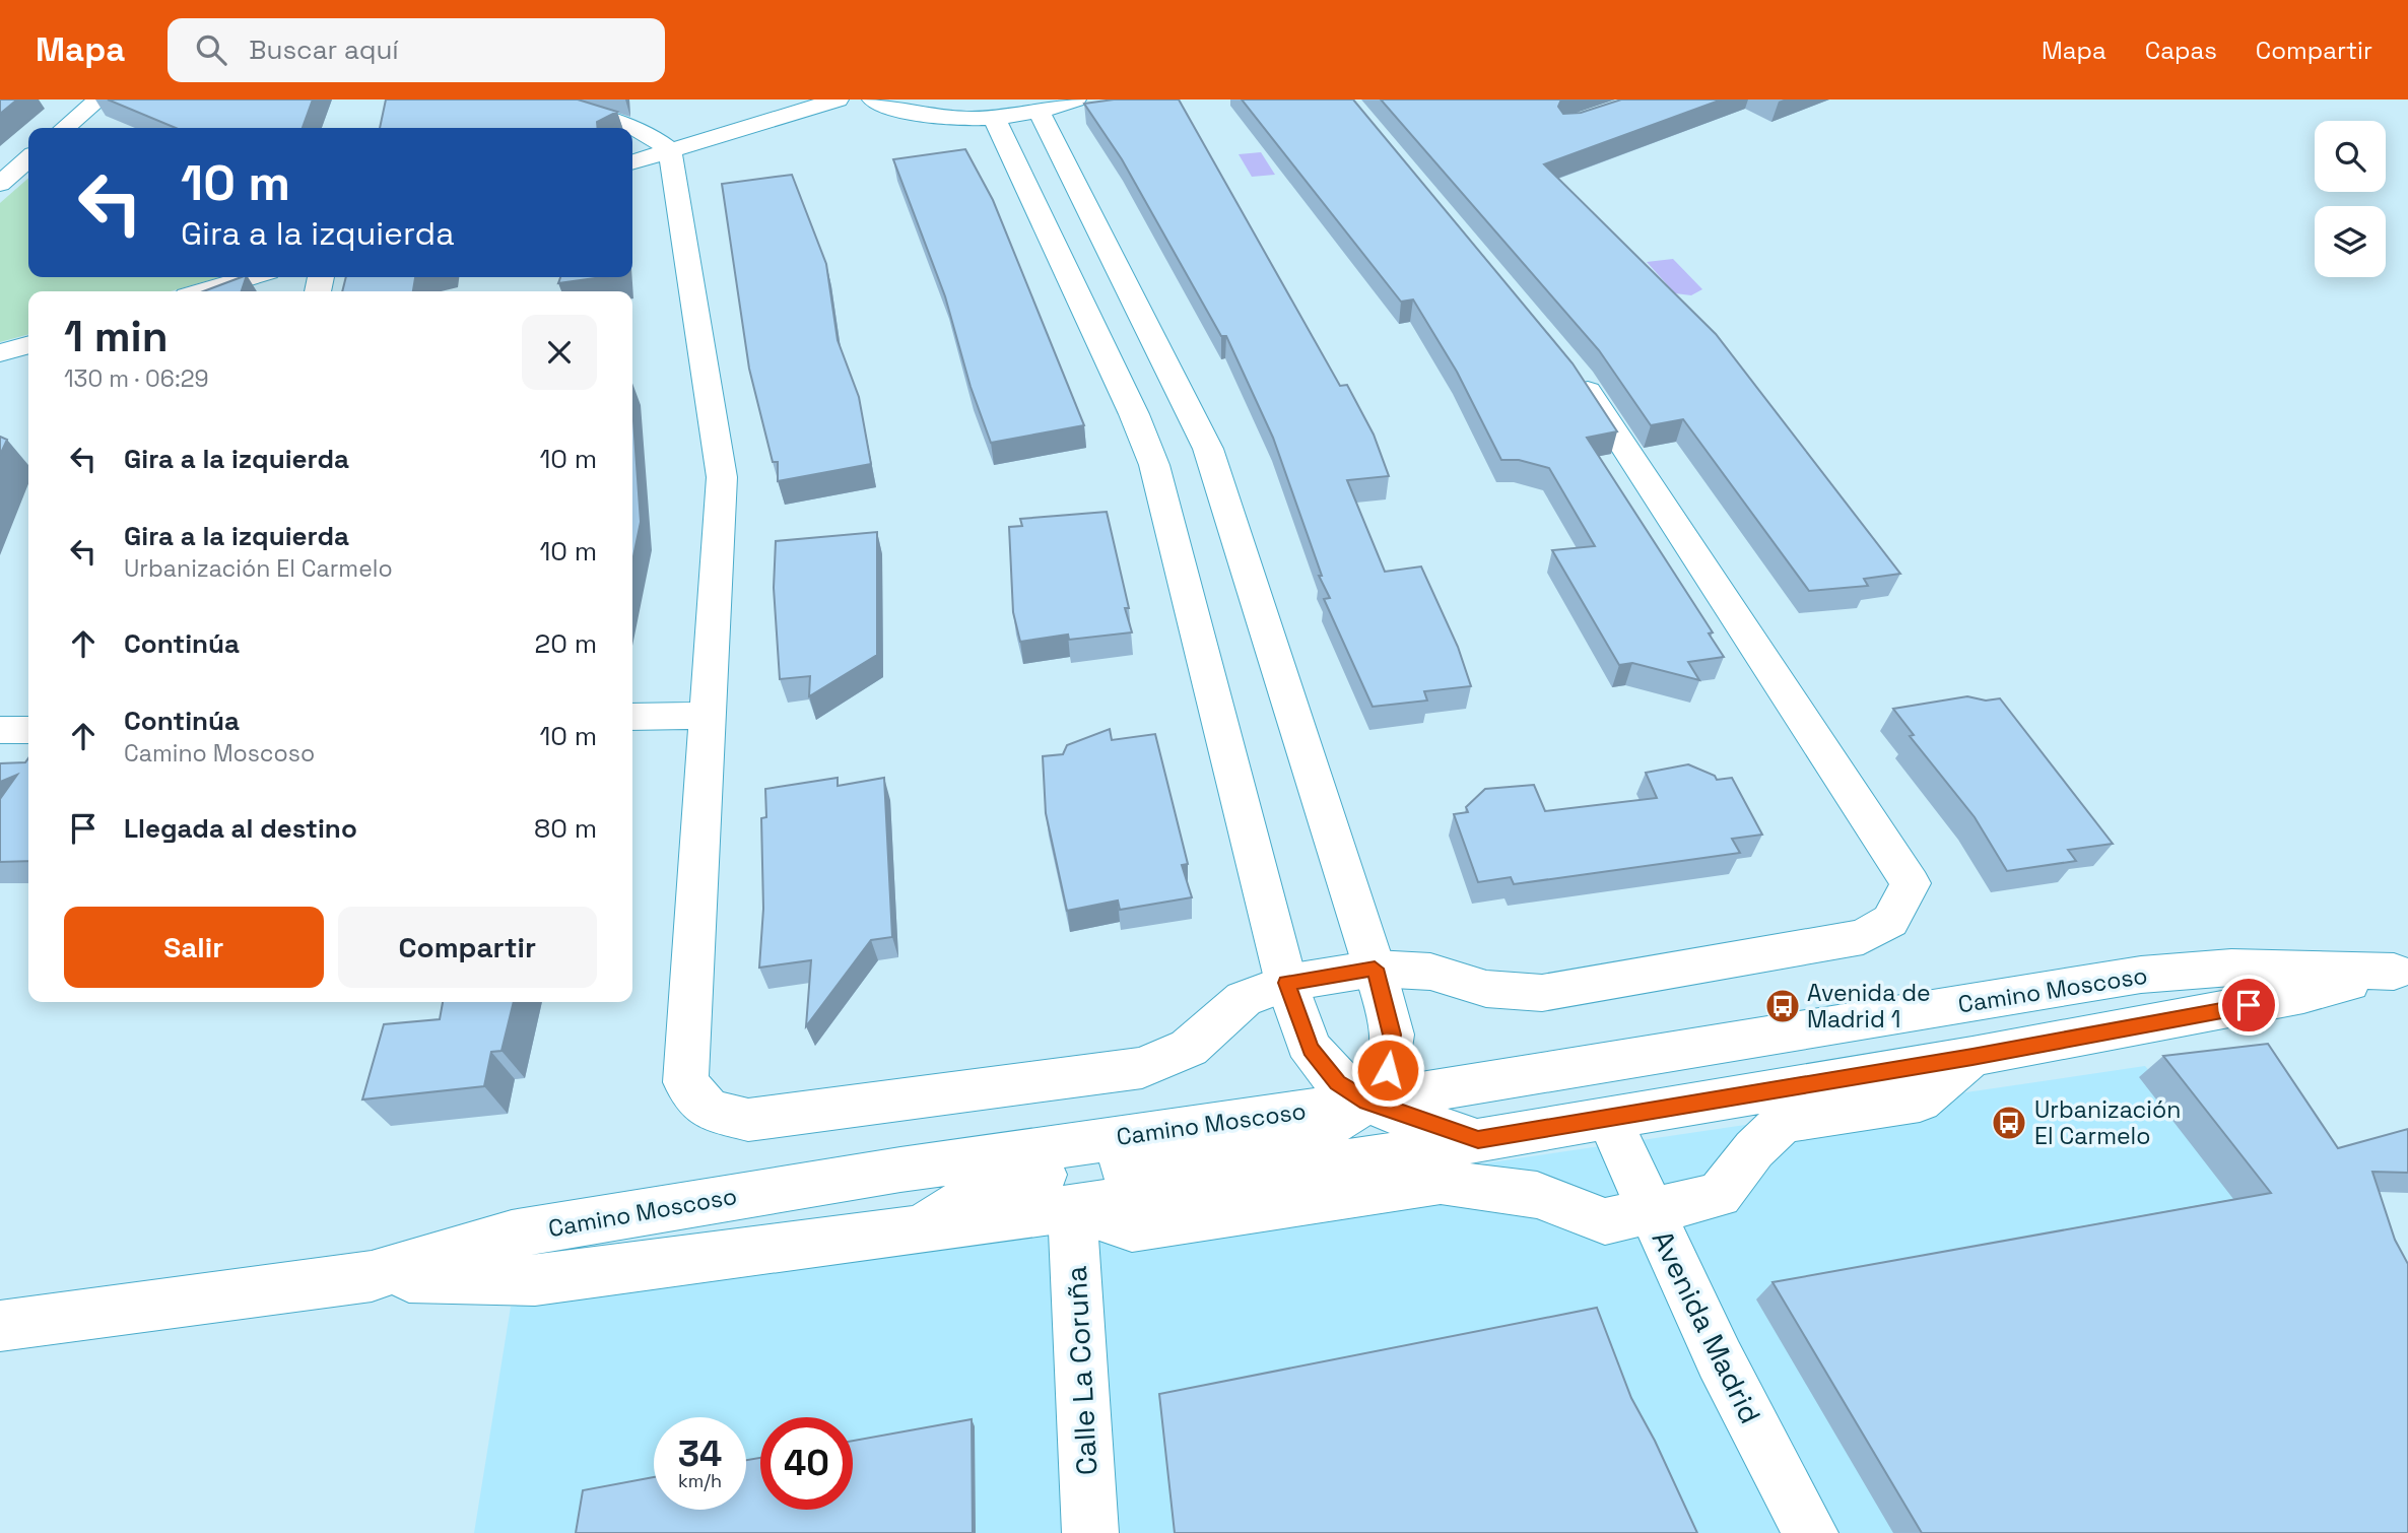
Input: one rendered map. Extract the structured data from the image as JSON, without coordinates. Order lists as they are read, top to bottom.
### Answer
{
  "streets": {
    "street": ["Camino Moscoso", "Avenida Madrid", "Calle La Coruña"]
  },
  "crossings": [
    ["Camino Moscoso", "Avenida Madrid"],
    ["Camino Moscoso", "Calle La Coruña"]
  ],
  "places": {
    "bus stop": ["Avenida de Madrid 1", "Urbanización El Carmelo"]
  },
  "page": {
    "header": "Mapa",
    "search": "Buscar aquí",
    "nav": ["Mapa", "Capas", "Compartir"],
    "turn": ["10 m", "Gira a la izquierda"],
    "heading": ["1 min", "130 m · 06:29"],
    "list": [
      {
        "name": "Gira a la izquierda",
        "value": "10 m"
      },
      {
        "name": "Gira a la izquierda",
        "note": "Urbanización El Carmelo",
        "value": "10 m"
      },
      {
        "name": "Continúa",
        "value": "20 m"
      },
      {
        "name": "Continúa",
        "note": "Camino Moscoso",
        "value": "10 m"
      },
      {
        "name": "Llegada al destino",
        "value": "80 m"
      }
    ],
    "buttons": ["Salir", "Compartir"],
    "speed": "34 km/h",
    "limit": "40"
  }
}
